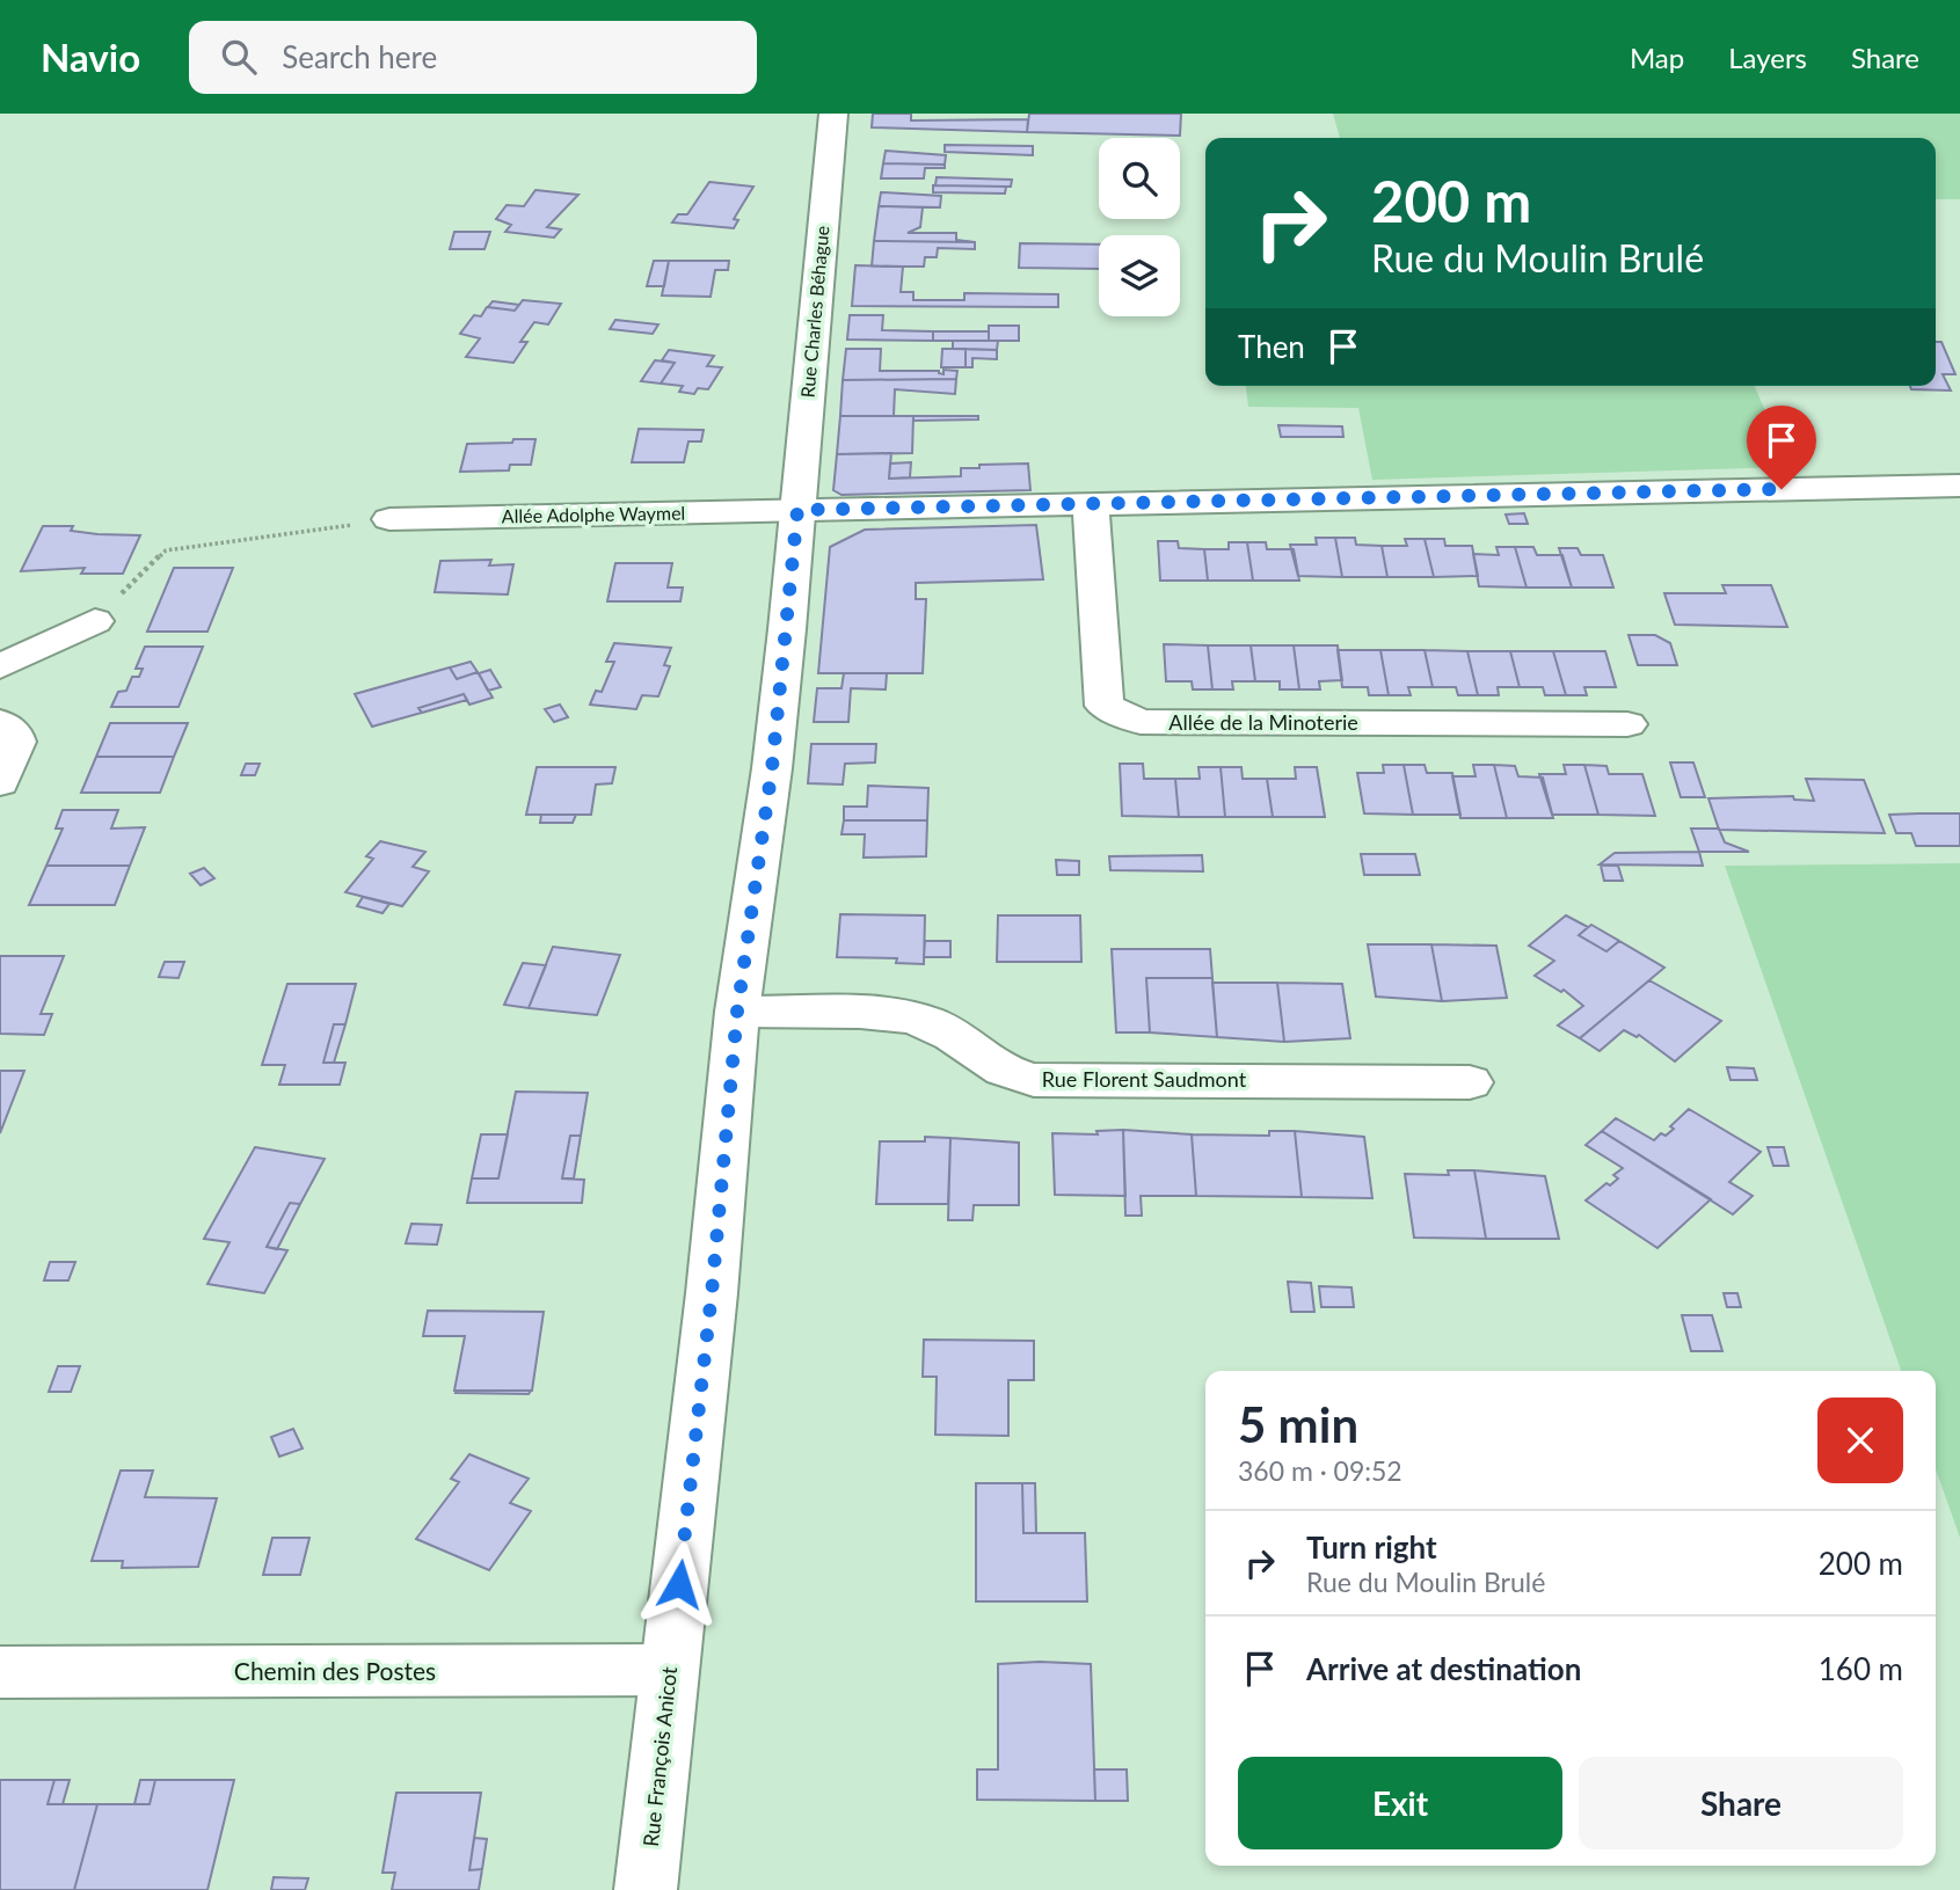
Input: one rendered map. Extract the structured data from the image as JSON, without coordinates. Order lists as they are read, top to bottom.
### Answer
{
  "streets": {
    "street": [
      "Rue Charles Béhague",
      "Allée Adolphe Waymel",
      "Allée de la Minoterie",
      "Rue Florent Saudmont",
      "Chemin des Postes",
      "Rue François Anicot"
    ]
  },
  "crossings": [
    ["Rue Charles Béhague", "Allée Adolphe Waymel"],
    ["Rue Charles Béhague", "Rue François Anicot"],
    ["Allée Adolphe Waymel", "Allée de la Minoterie"],
    ["Allée Adolphe Waymel", "Rue François Anicot"],
    ["Rue Florent Saudmont", "Rue François Anicot"],
    ["Chemin des Postes", "Rue François Anicot"]
  ],
  "page": {
    "header": "Navio",
    "search": "Search here",
    "nav": ["Map", "Layers", "Share"],
    "turn": ["200 m", "Rue du Moulin Brulé"],
    "then": "Then",
    "heading": ["5 min", "360 m · 09:52"],
    "list": [
      {
        "name": "Turn right",
        "note": "Rue du Moulin Brulé",
        "value": "200 m"
      },
      {
        "name": "Arrive at destination",
        "value": "160 m"
      }
    ],
    "buttons": ["Exit", "Share"]
  }
}
